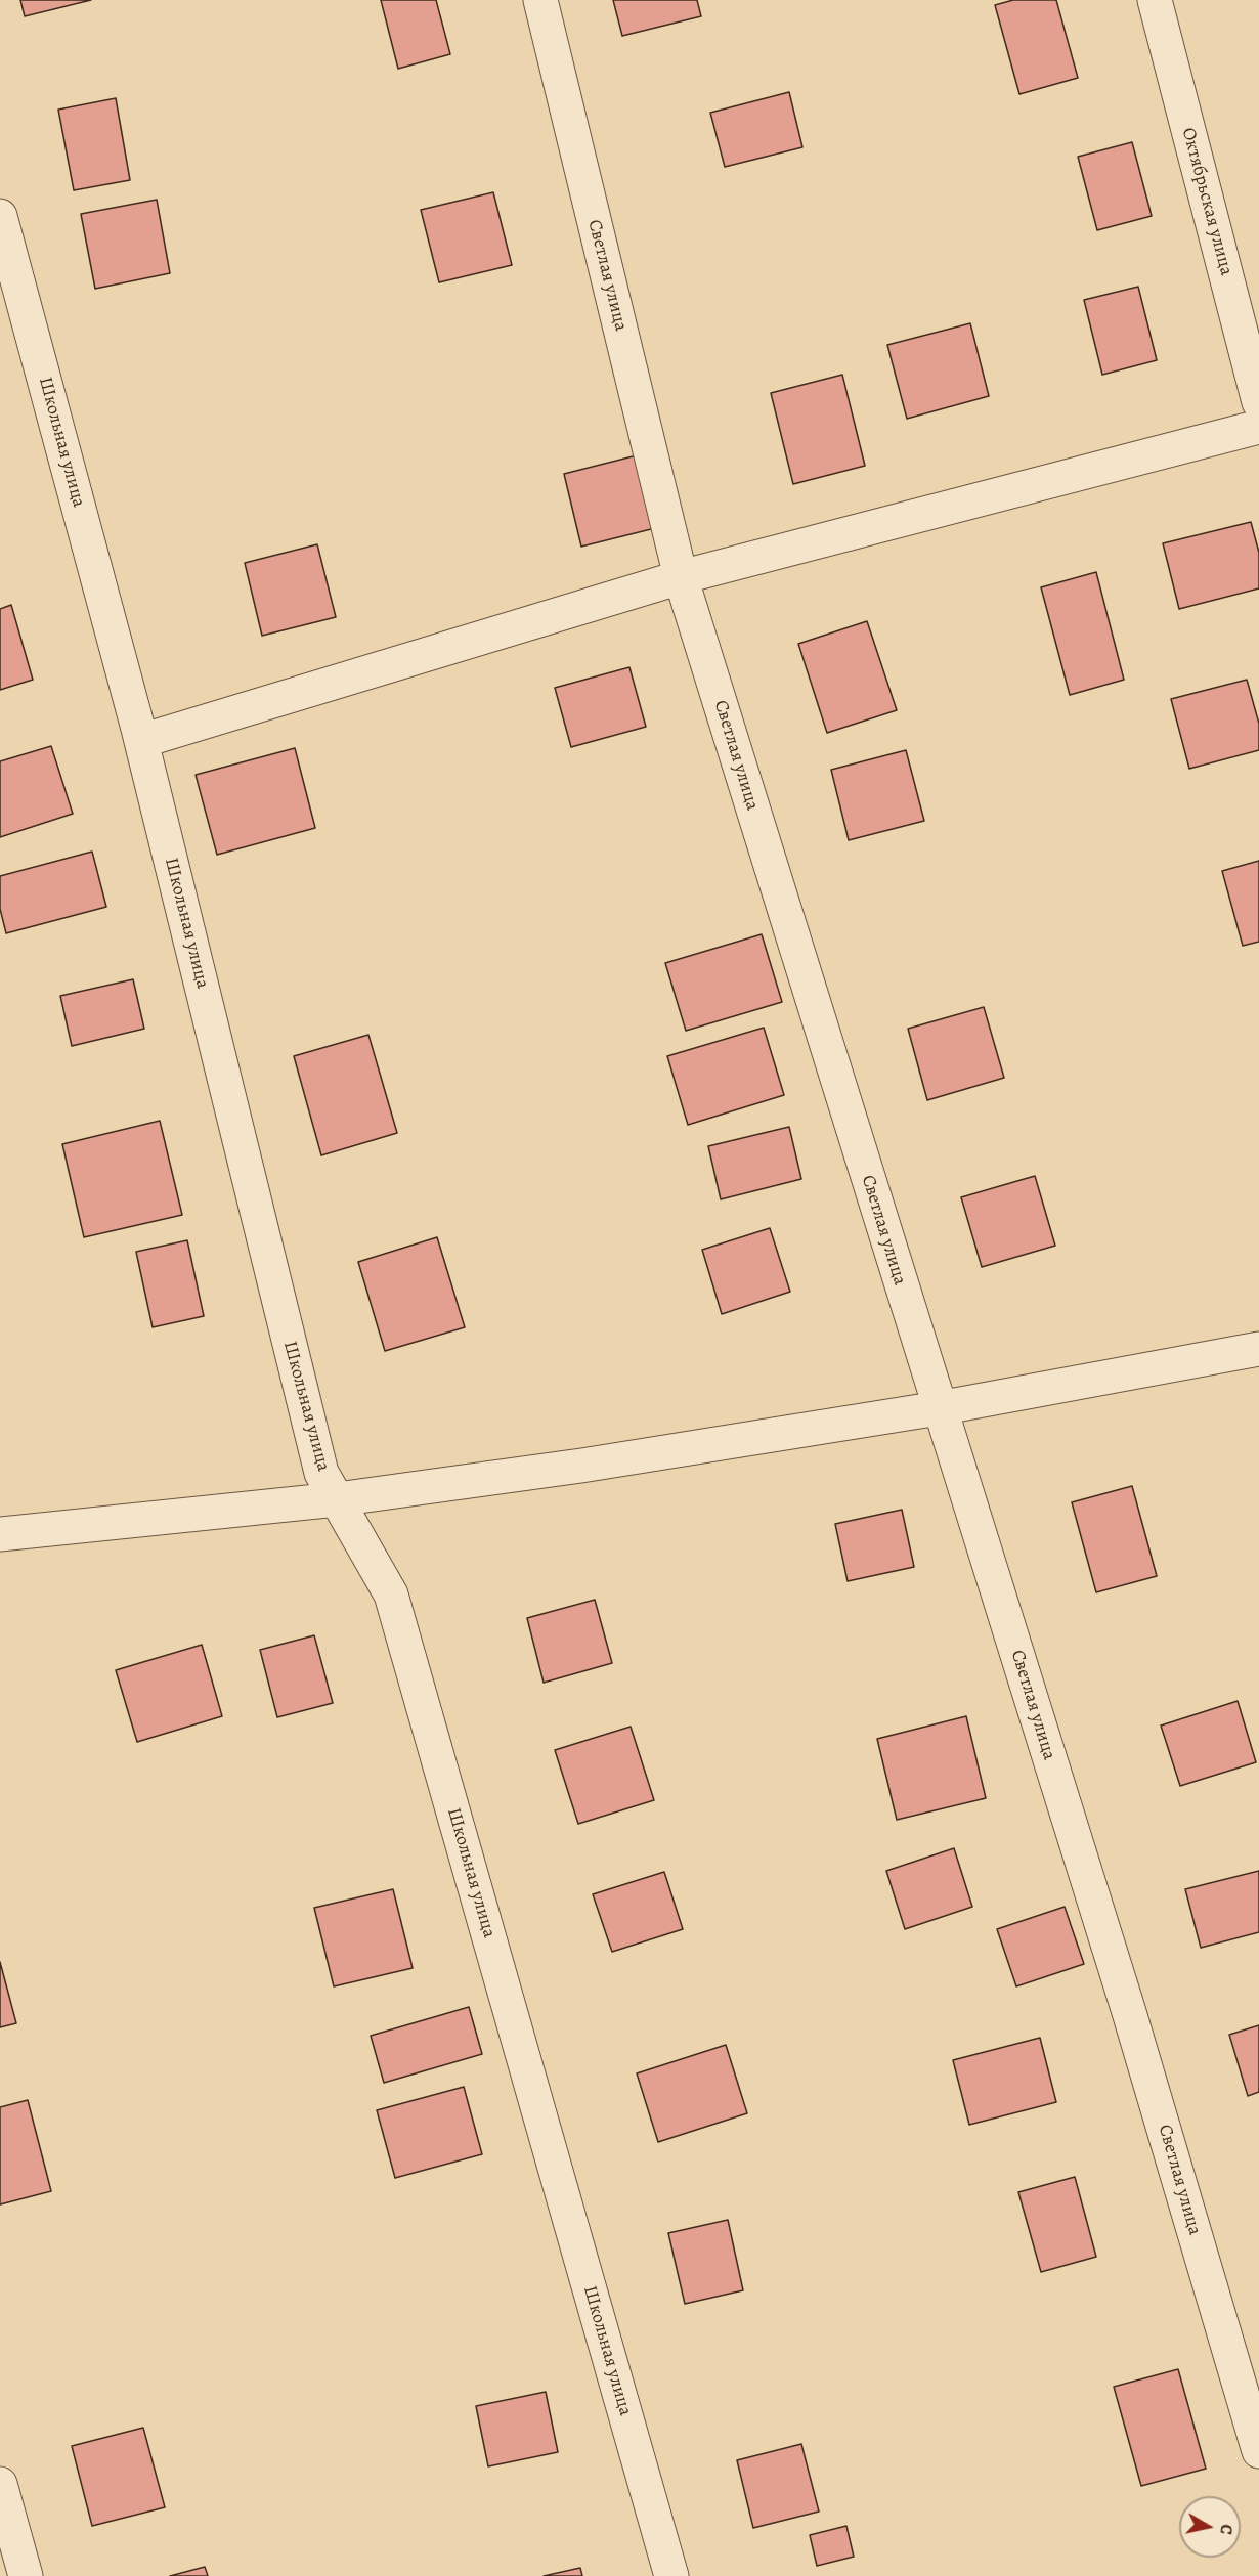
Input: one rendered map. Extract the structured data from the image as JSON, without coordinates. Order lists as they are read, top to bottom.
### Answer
{
  "streets": {
    "street": ["Октябрьская улица", "Светлая улица", "Школьная улица"]
  },
  "north": "right"
}
